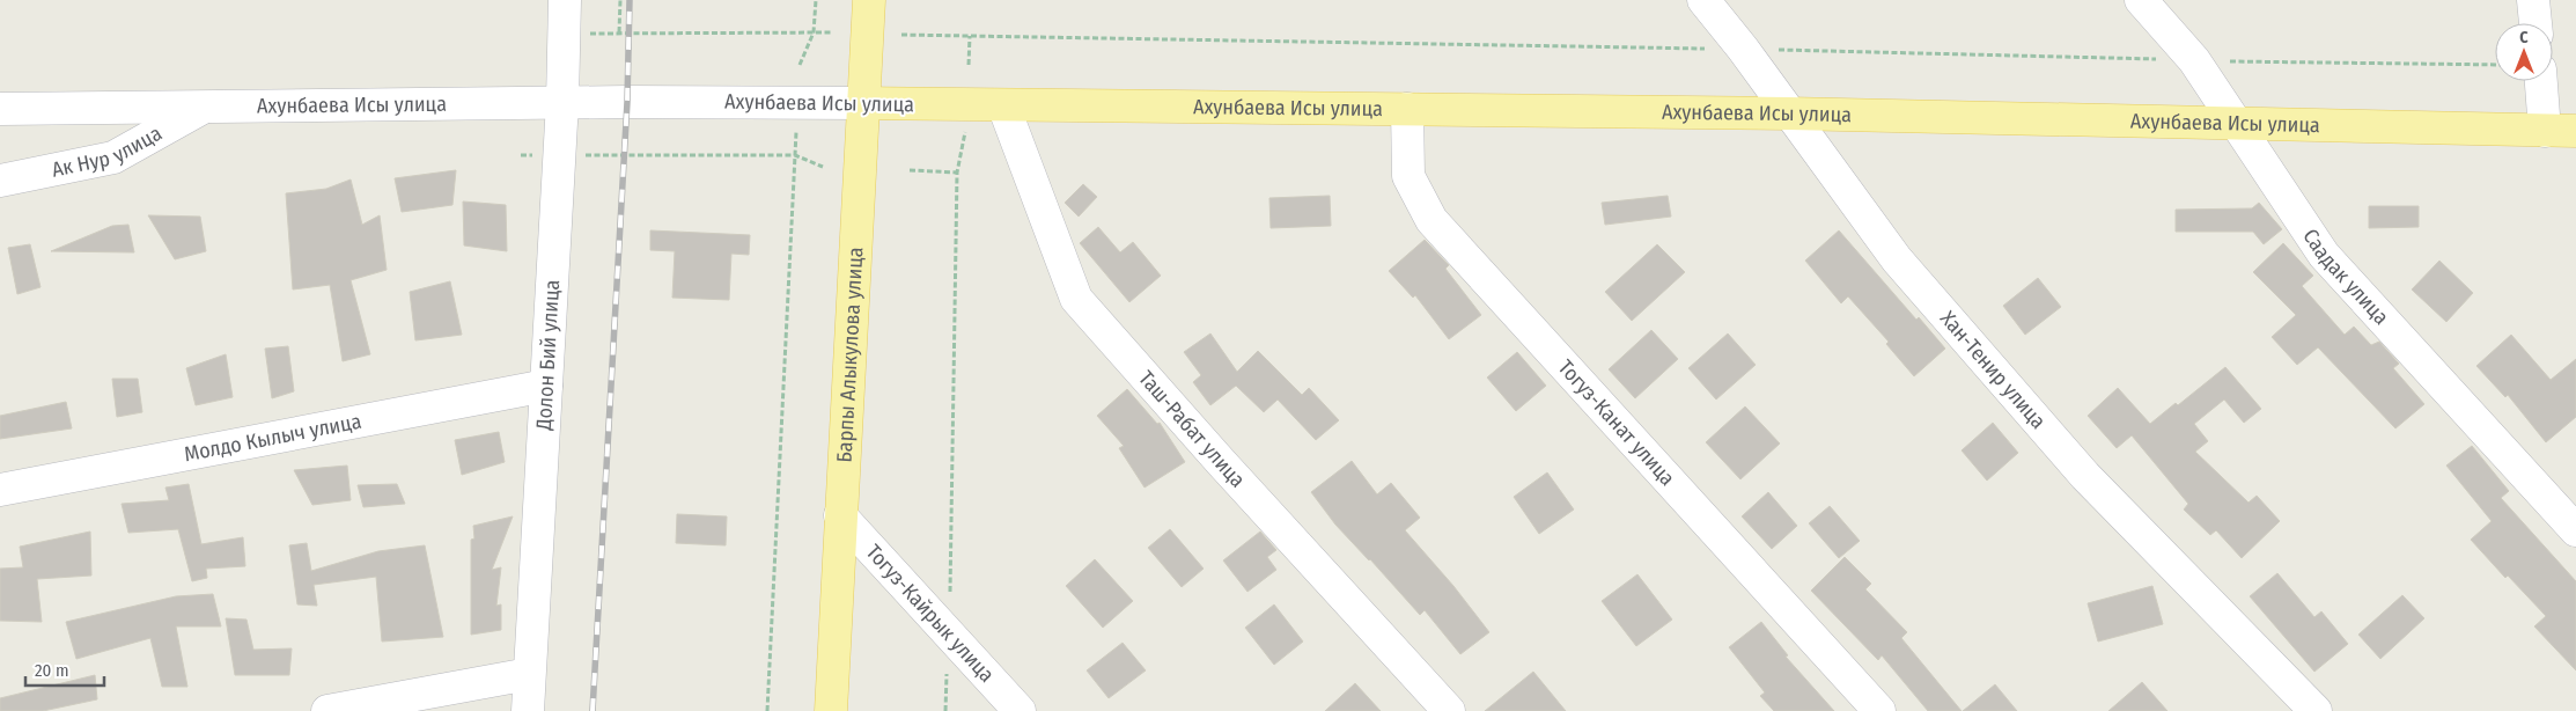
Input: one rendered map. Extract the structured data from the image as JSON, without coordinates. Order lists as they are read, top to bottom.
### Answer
{
  "streets": {
    "main road": ["Ахунбаева Исы улица", "Барпы Алыкулова улица"],
    "street": [
      "Ак Нур улица",
      "Саадак улица",
      "Долон Бий улица",
      "Хан-Тенир улица",
      "Тогуз-Канат улица",
      "Таш-Рабат улица",
      "Молдо Кылыч улица",
      "Тогуз-Кайрык улица"
    ]
  },
  "crossings": [
    ["Ахунбаева Исы улица", "Ак Нур улица"],
    ["Ахунбаева Исы улица", "Саадак улица"],
    ["Ахунбаева Исы улица", "Долон Бий улица"],
    ["Ахунбаева Исы улица", "Барпы Алыкулова улица"],
    ["Ахунбаева Исы улица", "Хан-Тенир улица"],
    ["Ахунбаева Исы улица", "Тогуз-Канат улица"],
    ["Ахунбаева Исы улица", "Таш-Рабат улица"],
    ["Долон Бий улица", "Молдо Кылыч улица"],
    ["Барпы Алыкулова улица", "Тогуз-Кайрык улица"]
  ],
  "scale_bar": "20 m",
  "north": "top"
}
